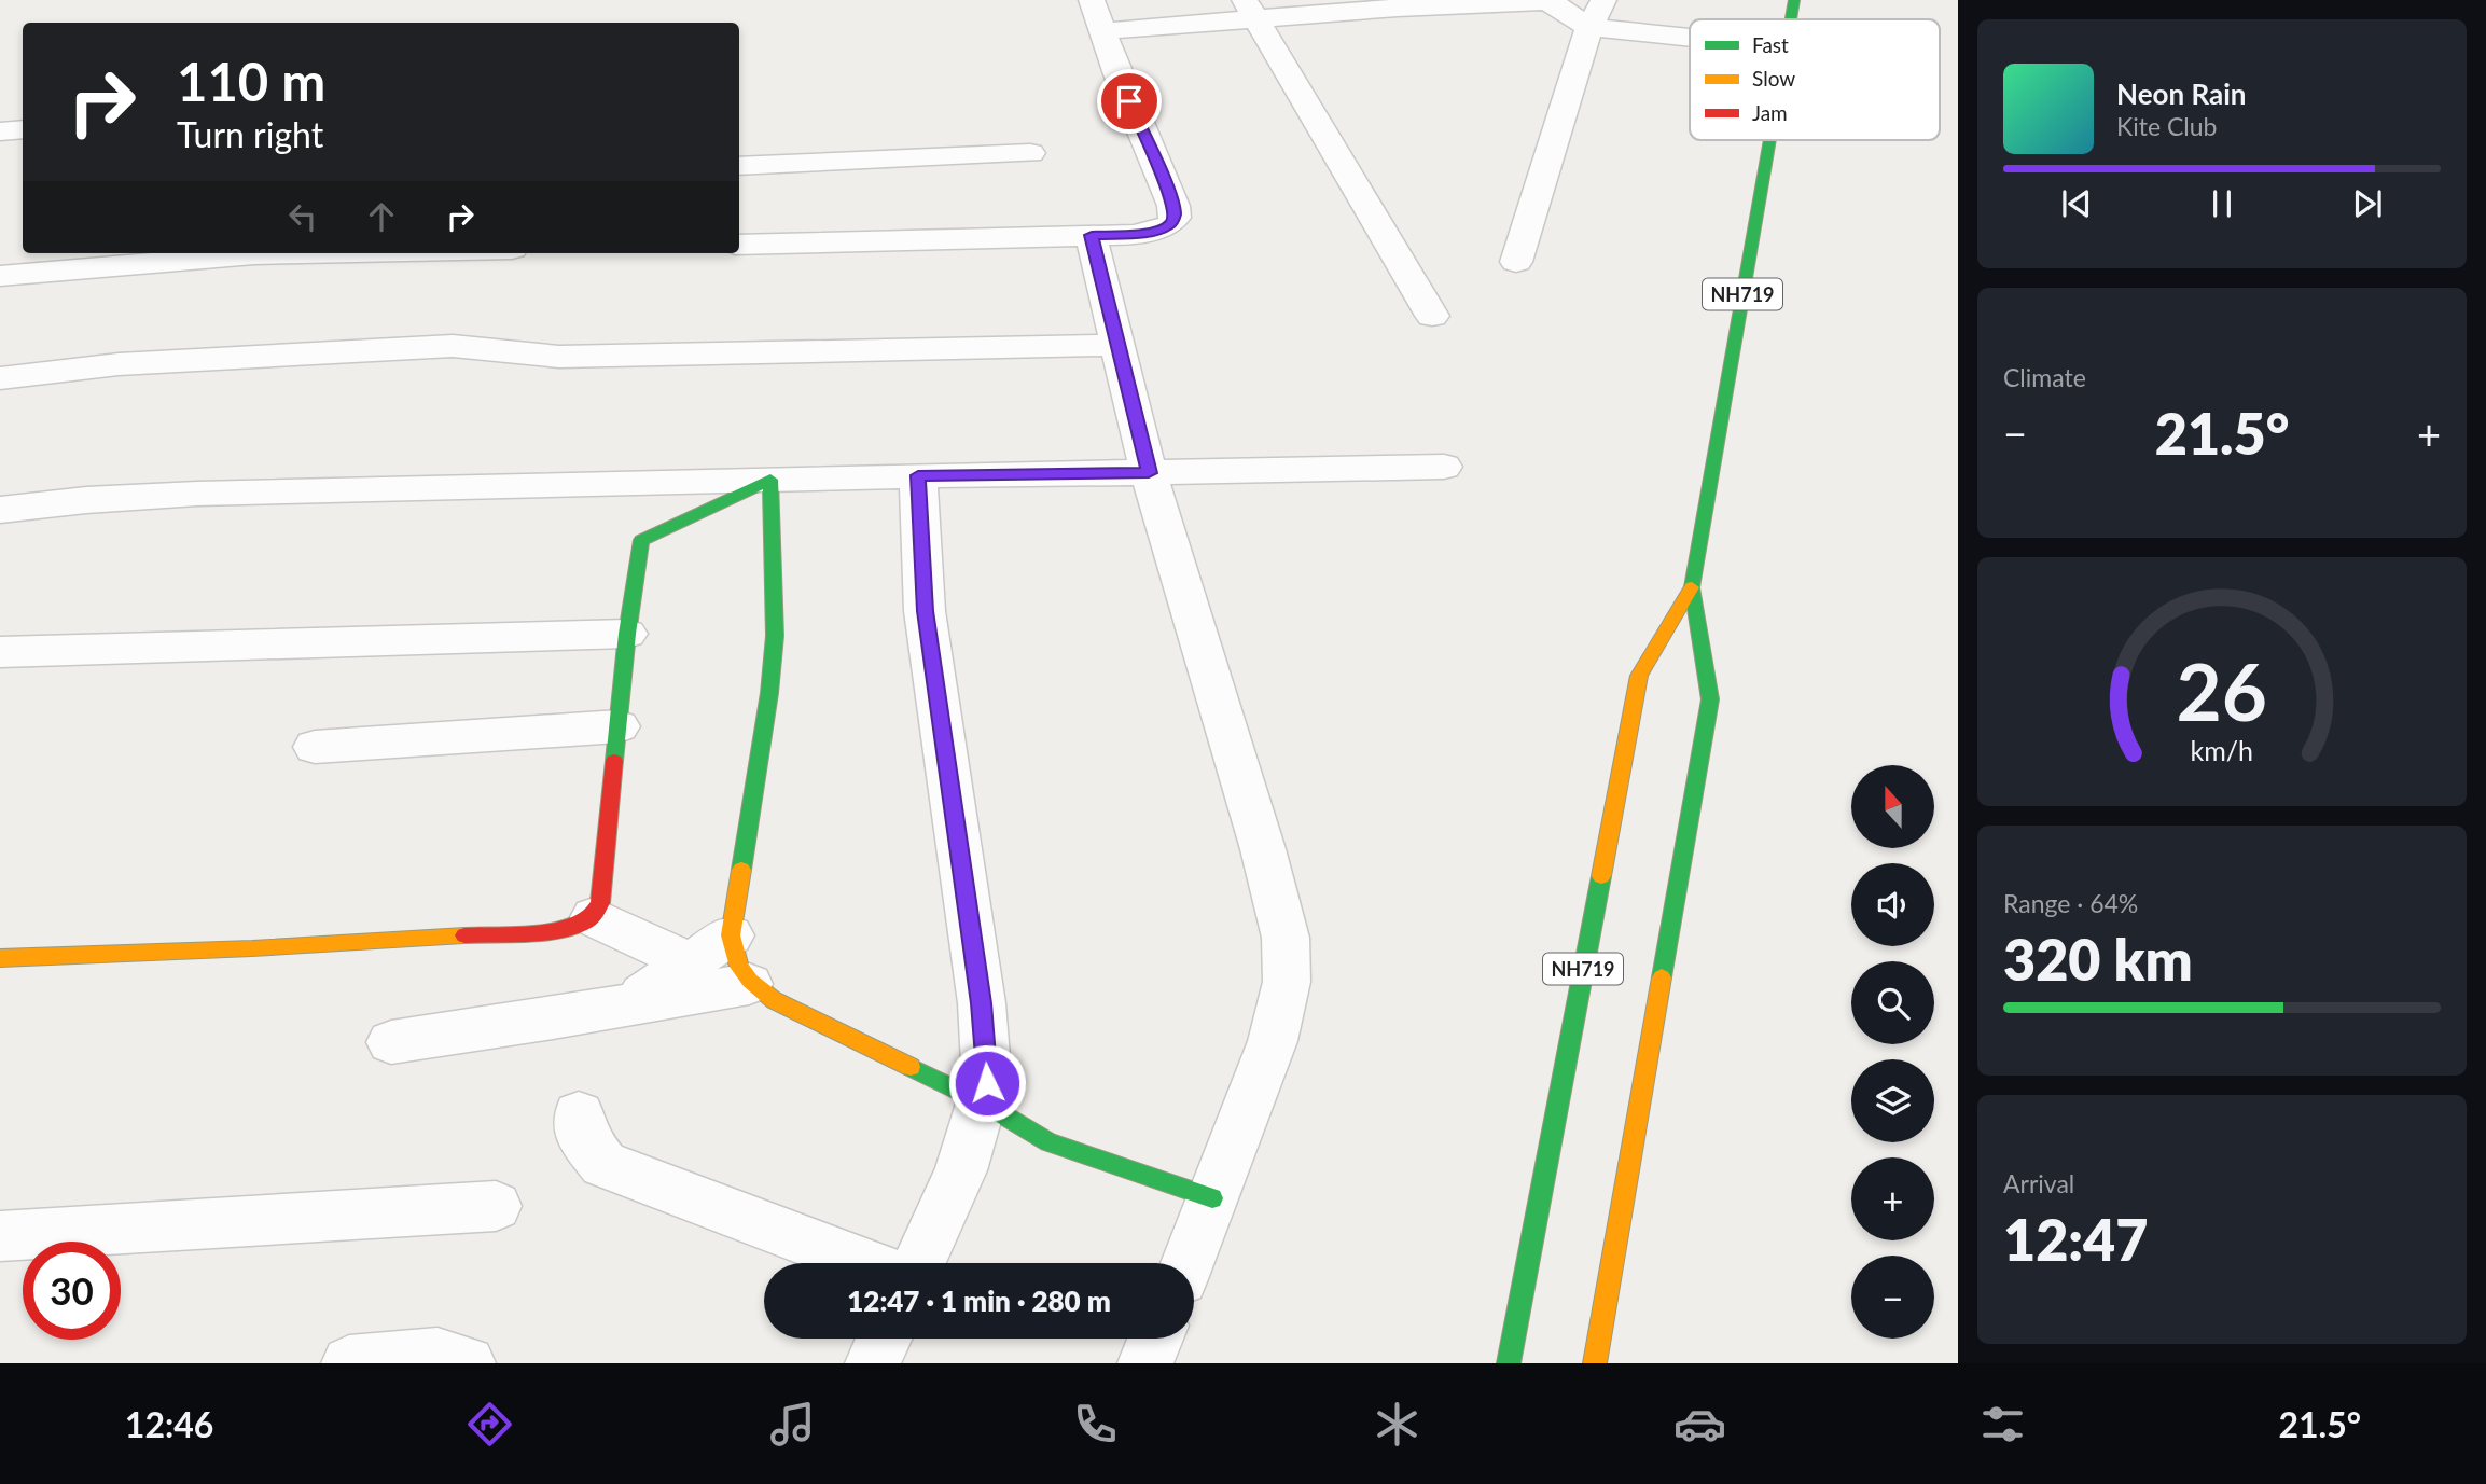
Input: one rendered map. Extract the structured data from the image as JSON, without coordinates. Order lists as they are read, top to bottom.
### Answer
{
  "streets": {
    "main road": ["NH719"]
  },
  "legend": ["Fast", "Slow", "Jam"],
  "north": "top",
  "page": {
    "turn": ["110 m", "Turn right"],
    "song": ["Neon Rain", "Kite Club"],
    "tile": [
      "Climate",
      ["Range · 64%", "320 km"],
      ["Arrival", "12:47"]
    ],
    "heat": ["−", "21.5°", "+"],
    "map_buttons": ["+", "−"],
    "limit": "30",
    "trip": "12:47 · 1 min · 280 m",
    "tabs": ["12:46", "21.5°"],
    "gauge": ["26", "km/h"]
  }
}
